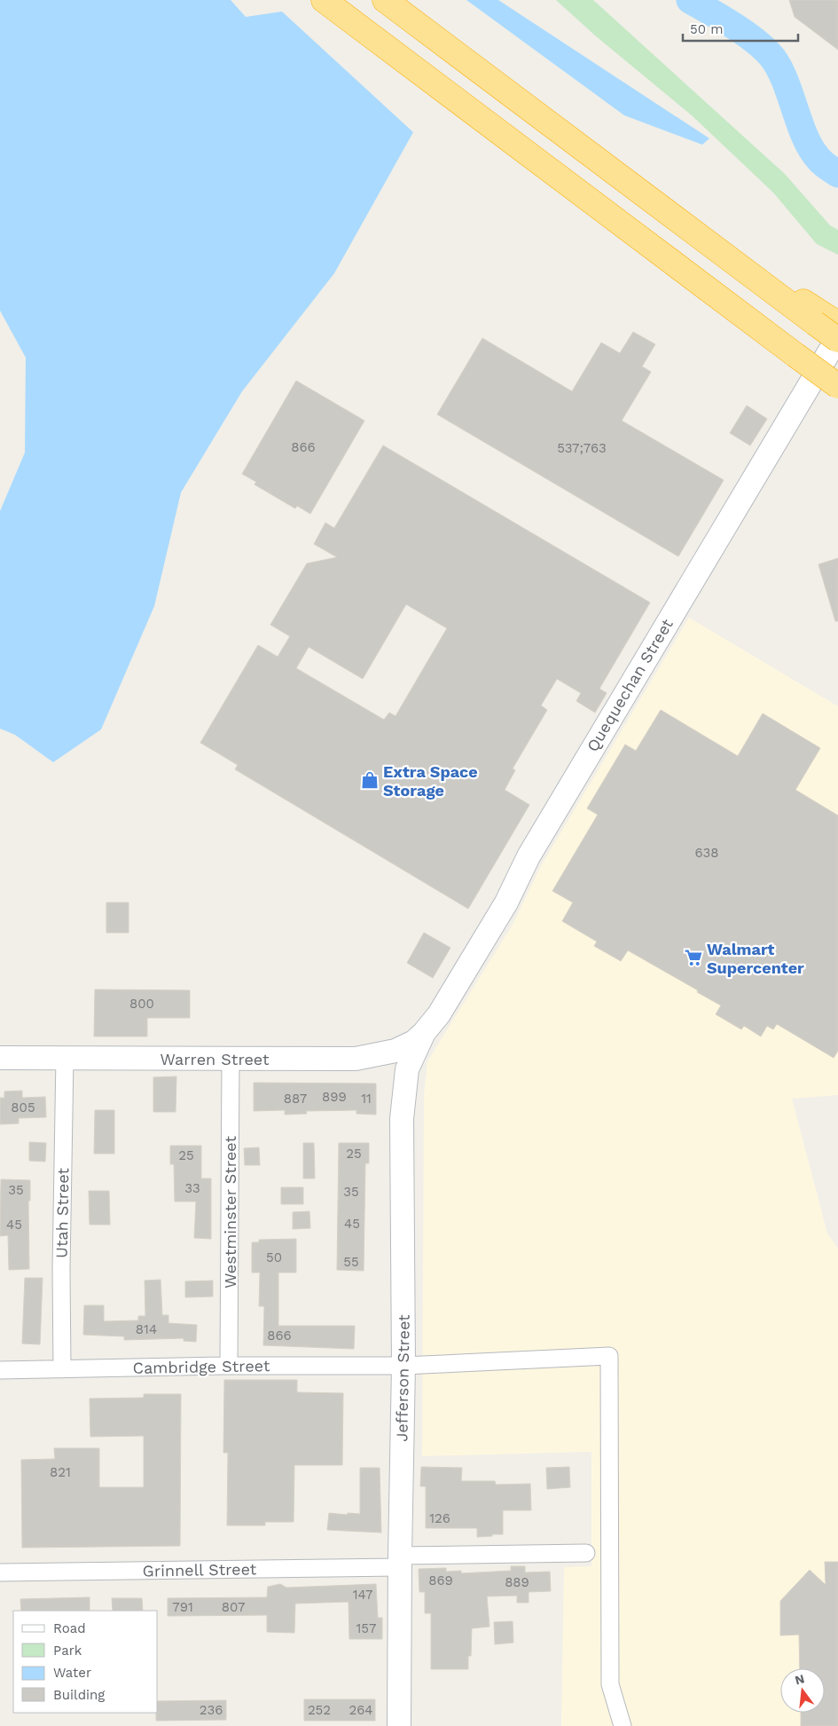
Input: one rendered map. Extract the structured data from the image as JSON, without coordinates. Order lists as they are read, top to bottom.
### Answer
{
  "streets": {
    "main road": ["Quequechan Street", "Warren Street", "Jefferson Street"],
    "street": [
      "Westminster Street",
      "Utah Street",
      "Cambridge Street",
      "Grinnell Street"
    ]
  },
  "crossings": [
    ["Quequechan Street", "Warren Street"],
    ["Quequechan Street", "Jefferson Street"],
    ["Warren Street", "Westminster Street"],
    ["Warren Street", "Utah Street"],
    ["Warren Street", "Jefferson Street"],
    ["Westminster Street", "Cambridge Street"],
    ["Utah Street", "Cambridge Street"],
    ["Cambridge Street", "Jefferson Street"],
    ["Jefferson Street", "Grinnell Street"]
  ],
  "places": {
    "shop": ["Extra Space Storage"],
    "supermarket": ["Walmart Supercenter"]
  },
  "house_numbers": [
    "866",
    "537;763",
    "638",
    "800",
    "899",
    "887",
    "11",
    "805",
    "25",
    "25",
    "33",
    "35",
    "35",
    "45",
    "45",
    "50",
    "55",
    "814",
    "866",
    "821",
    "126",
    "869",
    "889",
    "147",
    "791",
    "807",
    "157",
    "236",
    "252",
    "264"
  ],
  "legend": [
    "Road",
    "Park",
    "Water",
    "Building"
  ],
  "scale_bar": "50 m",
  "north": "top"
}
